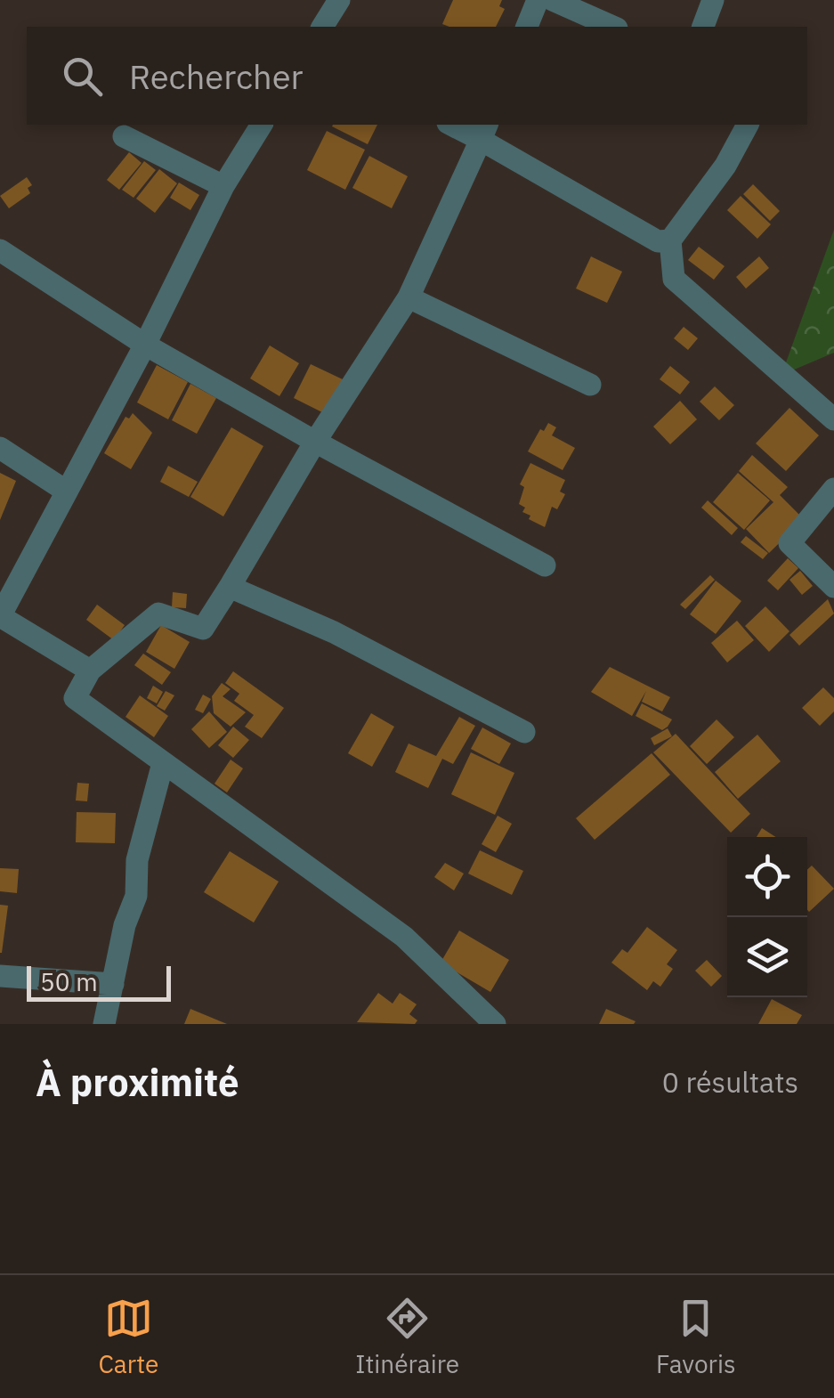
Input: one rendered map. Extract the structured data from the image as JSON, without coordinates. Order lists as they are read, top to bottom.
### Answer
{
  "scale_bar": "50 m",
  "page": {
    "search": "Rechercher",
    "scale": "50 m",
    "heading": ["À proximité", "0 résultats"],
    "nav": ["Carte", "Itinéraire", "Favoris"]
  }
}
